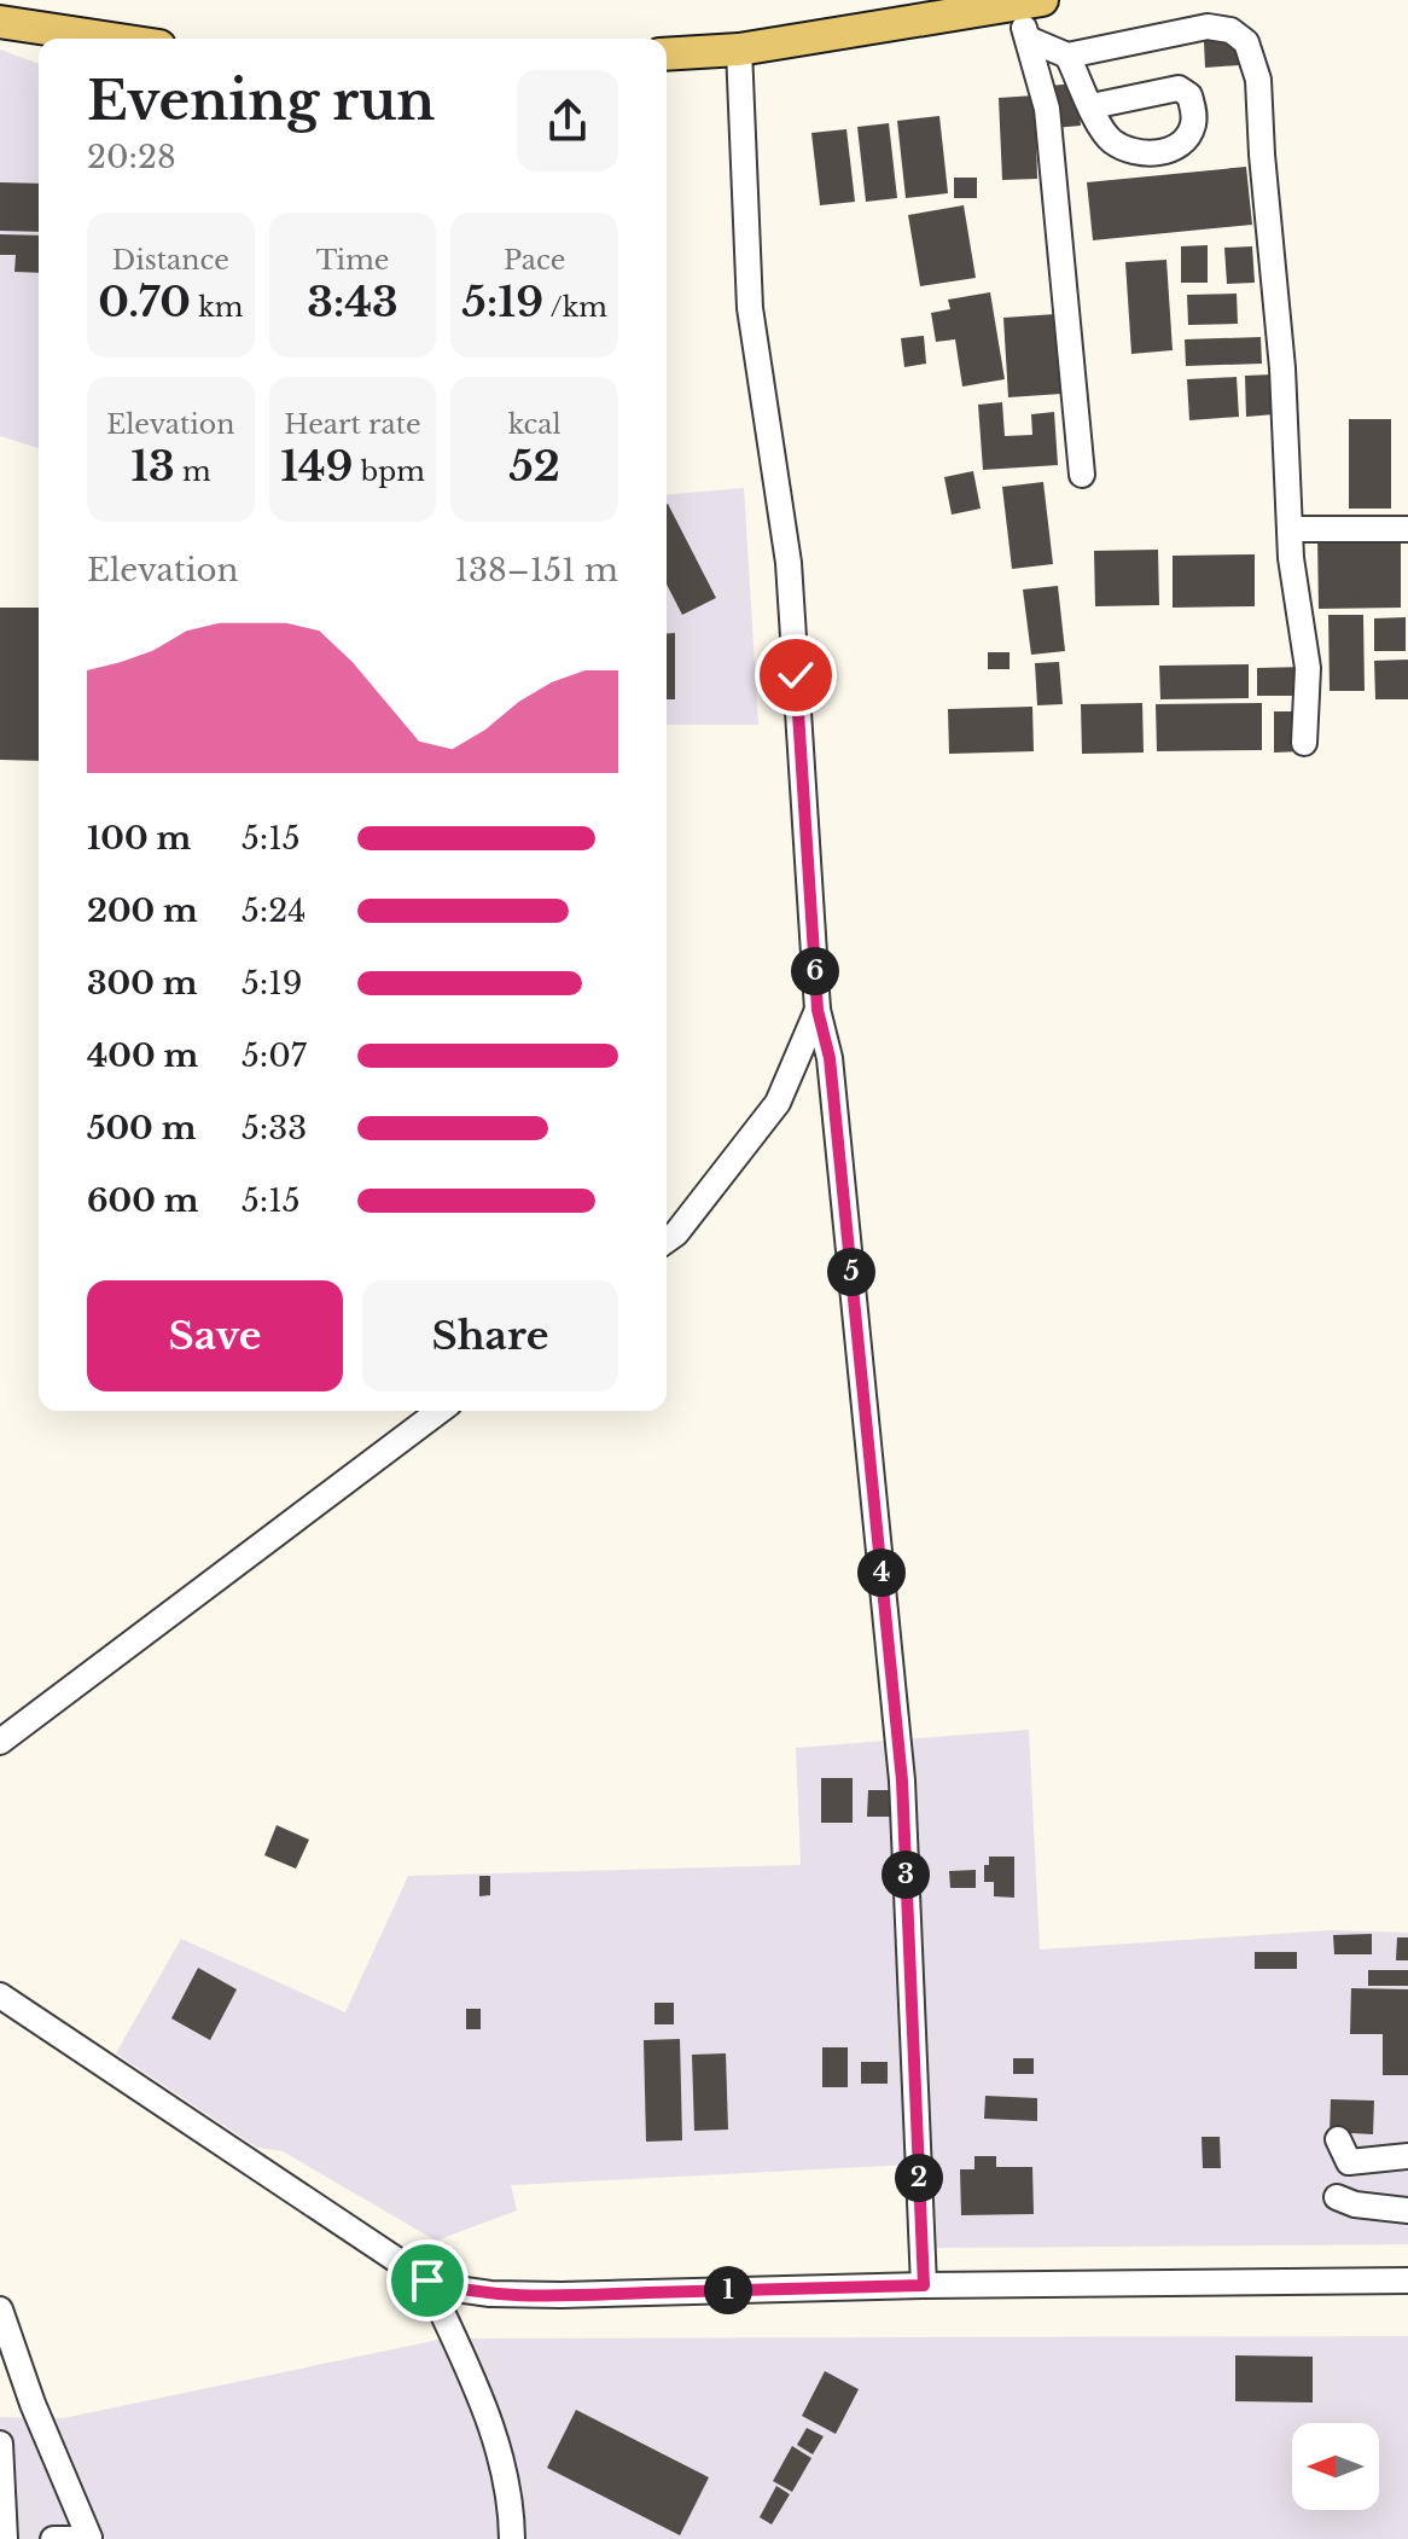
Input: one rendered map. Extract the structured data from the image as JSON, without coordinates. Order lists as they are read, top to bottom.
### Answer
{
  "north": "left",
  "page": {
    "heading": ["Evening run", "20:28"],
    "stats": [
      ["Distance", "0.70 km"],
      ["Time", "3:43"],
      ["Pace", "5:19 /km"],
      ["Elevation", "13 m"],
      ["Heart rate", "149 bpm"],
      ["kcal", "52"]
    ],
    "chart": ["Elevation", "138–151 m"],
    "list": [
      {
        "name": "100 m",
        "note": "5:15"
      },
      {
        "name": "200 m",
        "note": "5:24"
      },
      {
        "name": "300 m",
        "note": "5:19"
      },
      {
        "name": "400 m",
        "note": "5:07"
      },
      {
        "name": "500 m",
        "note": "5:33"
      },
      {
        "name": "600 m",
        "note": "5:15"
      }
    ],
    "pins": [
      "6",
      "5",
      "4",
      "3",
      "2",
      "1"
    ],
    "buttons": ["Save", "Share"]
  }
}
